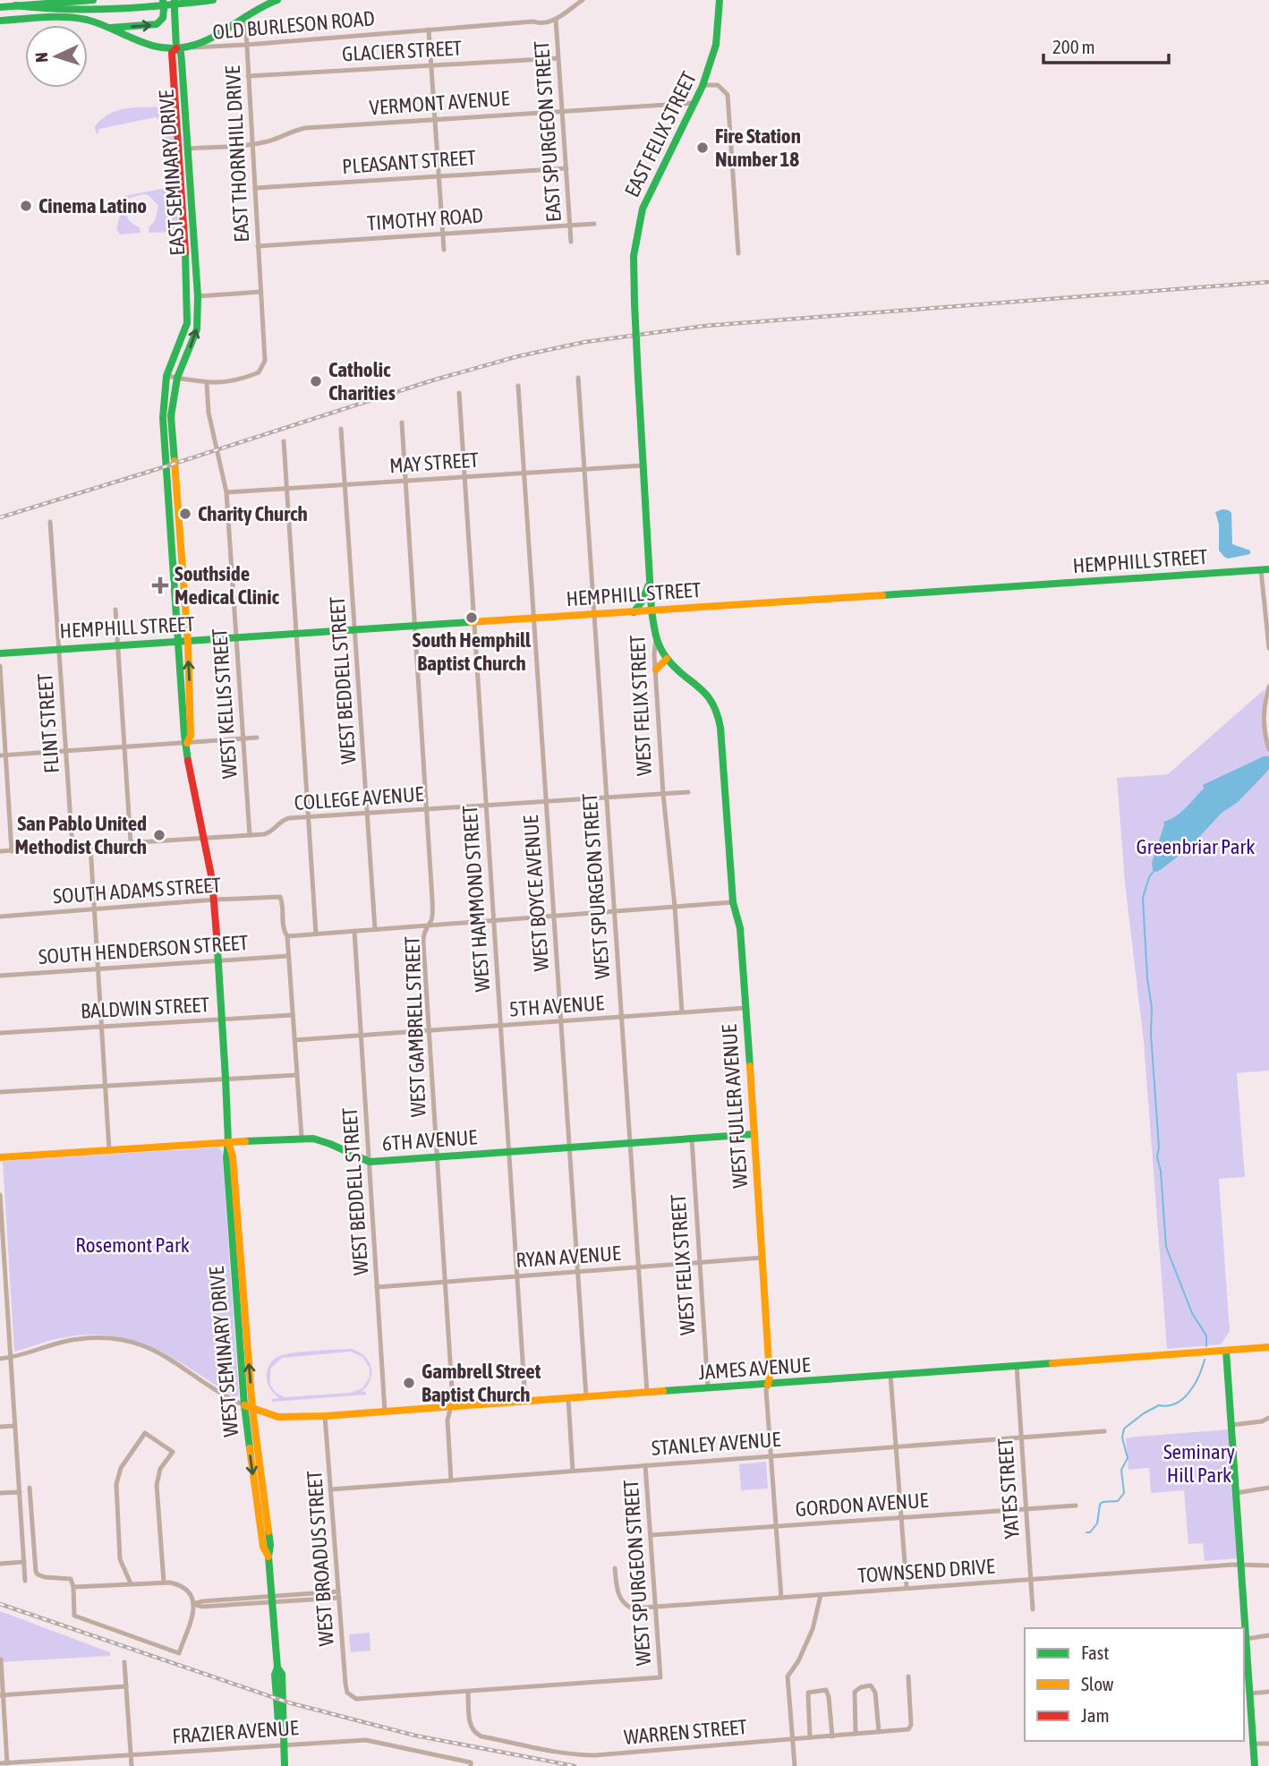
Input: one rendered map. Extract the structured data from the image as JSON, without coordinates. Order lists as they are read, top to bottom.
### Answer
{
  "streets": {
    "main road": [
      "EAST FELIX STREET",
      "EAST SEMINARY DRIVE",
      "HEMPHILL STREET",
      "WEST FELIX STREET",
      "WEST FULLER AVENUE",
      "6TH AVENUE",
      "WEST SEMINARY DRIVE",
      "JAMES AVENUE"
    ],
    "street": [
      "OLD BURLESON ROAD",
      "GLACIER STREET",
      "VERMONT AVENUE",
      "EAST SPURGEON STREET",
      "EAST THORNHILL DRIVE",
      "PLEASANT STREET",
      "TIMOTHY ROAD",
      "MAY STREET",
      "WEST BEDDELL STREET",
      "WEST KELLIS STREET",
      "FLINT STREET",
      "COLLEGE AVENUE",
      "WEST SPURGEON STREET",
      "SOUTH ADAMS STREET",
      "WEST BOYCE AVENUE",
      "WEST HAMMOND STREET",
      "SOUTH HENDERSON STREET",
      "5TH AVENUE",
      "BALDWIN STREET",
      "WEST GAMBRELL STREET",
      "RYAN AVENUE",
      "STANLEY AVENUE",
      "YATES STREET",
      "GORDON AVENUE",
      "WEST BROADUS STREET",
      "TOWNSEND DRIVE",
      "FRAZIER AVENUE",
      "WARREN STREET"
    ]
  },
  "crossings": [
    ["OLD BURLESON ROAD", "EAST SPURGEON STREET"],
    ["OLD BURLESON ROAD", "EAST THORNHILL DRIVE"],
    ["GLACIER STREET", "EAST SPURGEON STREET"],
    ["GLACIER STREET", "EAST THORNHILL DRIVE"],
    ["VERMONT AVENUE", "EAST SPURGEON STREET"],
    ["VERMONT AVENUE", "EAST FELIX STREET"],
    ["VERMONT AVENUE", "EAST THORNHILL DRIVE"],
    ["VERMONT AVENUE", "EAST SEMINARY DRIVE"],
    ["EAST SPURGEON STREET", "PLEASANT STREET"],
    ["EAST SPURGEON STREET", "TIMOTHY ROAD"],
    ["EAST FELIX STREET", "WEST FELIX STREET"],
    ["EAST THORNHILL DRIVE", "PLEASANT STREET"],
    ["EAST THORNHILL DRIVE", "TIMOTHY ROAD"],
    ["EAST THORNHILL DRIVE", "WEST KELLIS STREET"],
    ["EAST SEMINARY DRIVE", "WEST SEMINARY DRIVE"],
    ["MAY STREET", "WEST BEDDELL STREET"],
    ["MAY STREET", "WEST KELLIS STREET"],
    ["MAY STREET", "WEST FELIX STREET"],
    ["MAY STREET", "WEST SPURGEON STREET"],
    ["MAY STREET", "WEST BOYCE AVENUE"],
    ["MAY STREET", "WEST HAMMOND STREET"],
    ["MAY STREET", "WEST GAMBRELL STREET"],
    ["HEMPHILL STREET", "WEST BEDDELL STREET"],
    ["HEMPHILL STREET", "WEST KELLIS STREET"],
    ["HEMPHILL STREET", "WEST FELIX STREET"],
    ["HEMPHILL STREET", "FLINT STREET"],
    ["HEMPHILL STREET", "WEST SPURGEON STREET"],
    ["HEMPHILL STREET", "WEST BOYCE AVENUE"],
    ["HEMPHILL STREET", "WEST HAMMOND STREET"],
    ["HEMPHILL STREET", "WEST GAMBRELL STREET"],
    ["HEMPHILL STREET", "WEST SEMINARY DRIVE"],
    ["WEST BEDDELL STREET", "COLLEGE AVENUE"],
    ["WEST BEDDELL STREET", "5TH AVENUE"],
    ["WEST BEDDELL STREET", "6TH AVENUE"],
    ["WEST BEDDELL STREET", "RYAN AVENUE"],
    ["WEST BEDDELL STREET", "JAMES AVENUE"],
    ["WEST KELLIS STREET", "COLLEGE AVENUE"],
    ["WEST FELIX STREET", "COLLEGE AVENUE"],
    ["WEST FELIX STREET", "5TH AVENUE"],
    ["WEST FELIX STREET", "WEST FULLER AVENUE"],
    ["WEST FELIX STREET", "6TH AVENUE"],
    ["WEST FELIX STREET", "RYAN AVENUE"],
    ["WEST FELIX STREET", "JAMES AVENUE"],
    ["FLINT STREET", "COLLEGE AVENUE"],
    ["COLLEGE AVENUE", "WEST SPURGEON STREET"],
    ["COLLEGE AVENUE", "WEST BOYCE AVENUE"],
    ["COLLEGE AVENUE", "WEST HAMMOND STREET"],
    ["COLLEGE AVENUE", "WEST GAMBRELL STREET"],
    ["COLLEGE AVENUE", "WEST SEMINARY DRIVE"],
    ["WEST SPURGEON STREET", "5TH AVENUE"],
    ["WEST SPURGEON STREET", "6TH AVENUE"],
    ["WEST SPURGEON STREET", "RYAN AVENUE"],
    ["WEST SPURGEON STREET", "JAMES AVENUE"],
    ["WEST SPURGEON STREET", "STANLEY AVENUE"],
    ["WEST SPURGEON STREET", "GORDON AVENUE"],
    ["WEST SPURGEON STREET", "WEST BROADUS STREET"],
    ["WEST SPURGEON STREET", "TOWNSEND DRIVE"],
    ["WEST SPURGEON STREET", "WARREN STREET"],
    ["SOUTH ADAMS STREET", "WEST SEMINARY DRIVE"],
    ["WEST BOYCE AVENUE", "5TH AVENUE"],
    ["WEST BOYCE AVENUE", "6TH AVENUE"],
    ["WEST BOYCE AVENUE", "RYAN AVENUE"],
    ["WEST BOYCE AVENUE", "JAMES AVENUE"],
    ["WEST HAMMOND STREET", "5TH AVENUE"],
    ["WEST HAMMOND STREET", "6TH AVENUE"],
    ["WEST HAMMOND STREET", "RYAN AVENUE"],
    ["WEST HAMMOND STREET", "JAMES AVENUE"],
    ["SOUTH HENDERSON STREET", "WEST SEMINARY DRIVE"],
    ["5TH AVENUE", "WEST GAMBRELL STREET"],
    ["5TH AVENUE", "WEST FULLER AVENUE"],
    ["BALDWIN STREET", "WEST SEMINARY DRIVE"],
    ["WEST GAMBRELL STREET", "6TH AVENUE"],
    ["WEST GAMBRELL STREET", "RYAN AVENUE"],
    ["WEST GAMBRELL STREET", "JAMES AVENUE"],
    ["WEST GAMBRELL STREET", "STANLEY AVENUE"],
    ["WEST FULLER AVENUE", "6TH AVENUE"],
    ["WEST FULLER AVENUE", "RYAN AVENUE"],
    ["WEST FULLER AVENUE", "JAMES AVENUE"],
    ["WEST FULLER AVENUE", "STANLEY AVENUE"],
    ["WEST FULLER AVENUE", "GORDON AVENUE"],
    ["WEST FULLER AVENUE", "TOWNSEND DRIVE"],
    ["6TH AVENUE", "WEST SEMINARY DRIVE"],
    ["WEST SEMINARY DRIVE", "JAMES AVENUE"],
    ["WEST SEMINARY DRIVE", "FRAZIER AVENUE"],
    ["JAMES AVENUE", "YATES STREET"],
    ["JAMES AVENUE", "WEST BROADUS STREET"],
    ["STANLEY AVENUE", "YATES STREET"],
    ["STANLEY AVENUE", "WEST BROADUS STREET"],
    ["YATES STREET", "GORDON AVENUE"],
    ["YATES STREET", "TOWNSEND DRIVE"],
    ["WEST BROADUS STREET", "WARREN STREET"]
  ],
  "parks": ["Greenbriar Park", "Rosemont Park", "Seminary Hill Park"],
  "places": {
    "other": [
      "Fire Station Number 18",
      "Cinema Latino",
      "Catholic Charities",
      "Charity Church",
      "South Hemphill Baptist Church",
      "San Pablo United Methodist Church",
      "Gambrell Street Baptist Church"
    ],
    "health": ["Southside Medical Clinic"]
  },
  "legend": ["Fast", "Slow", "Jam"],
  "scale_bar": "200 m",
  "north": "left"
}
